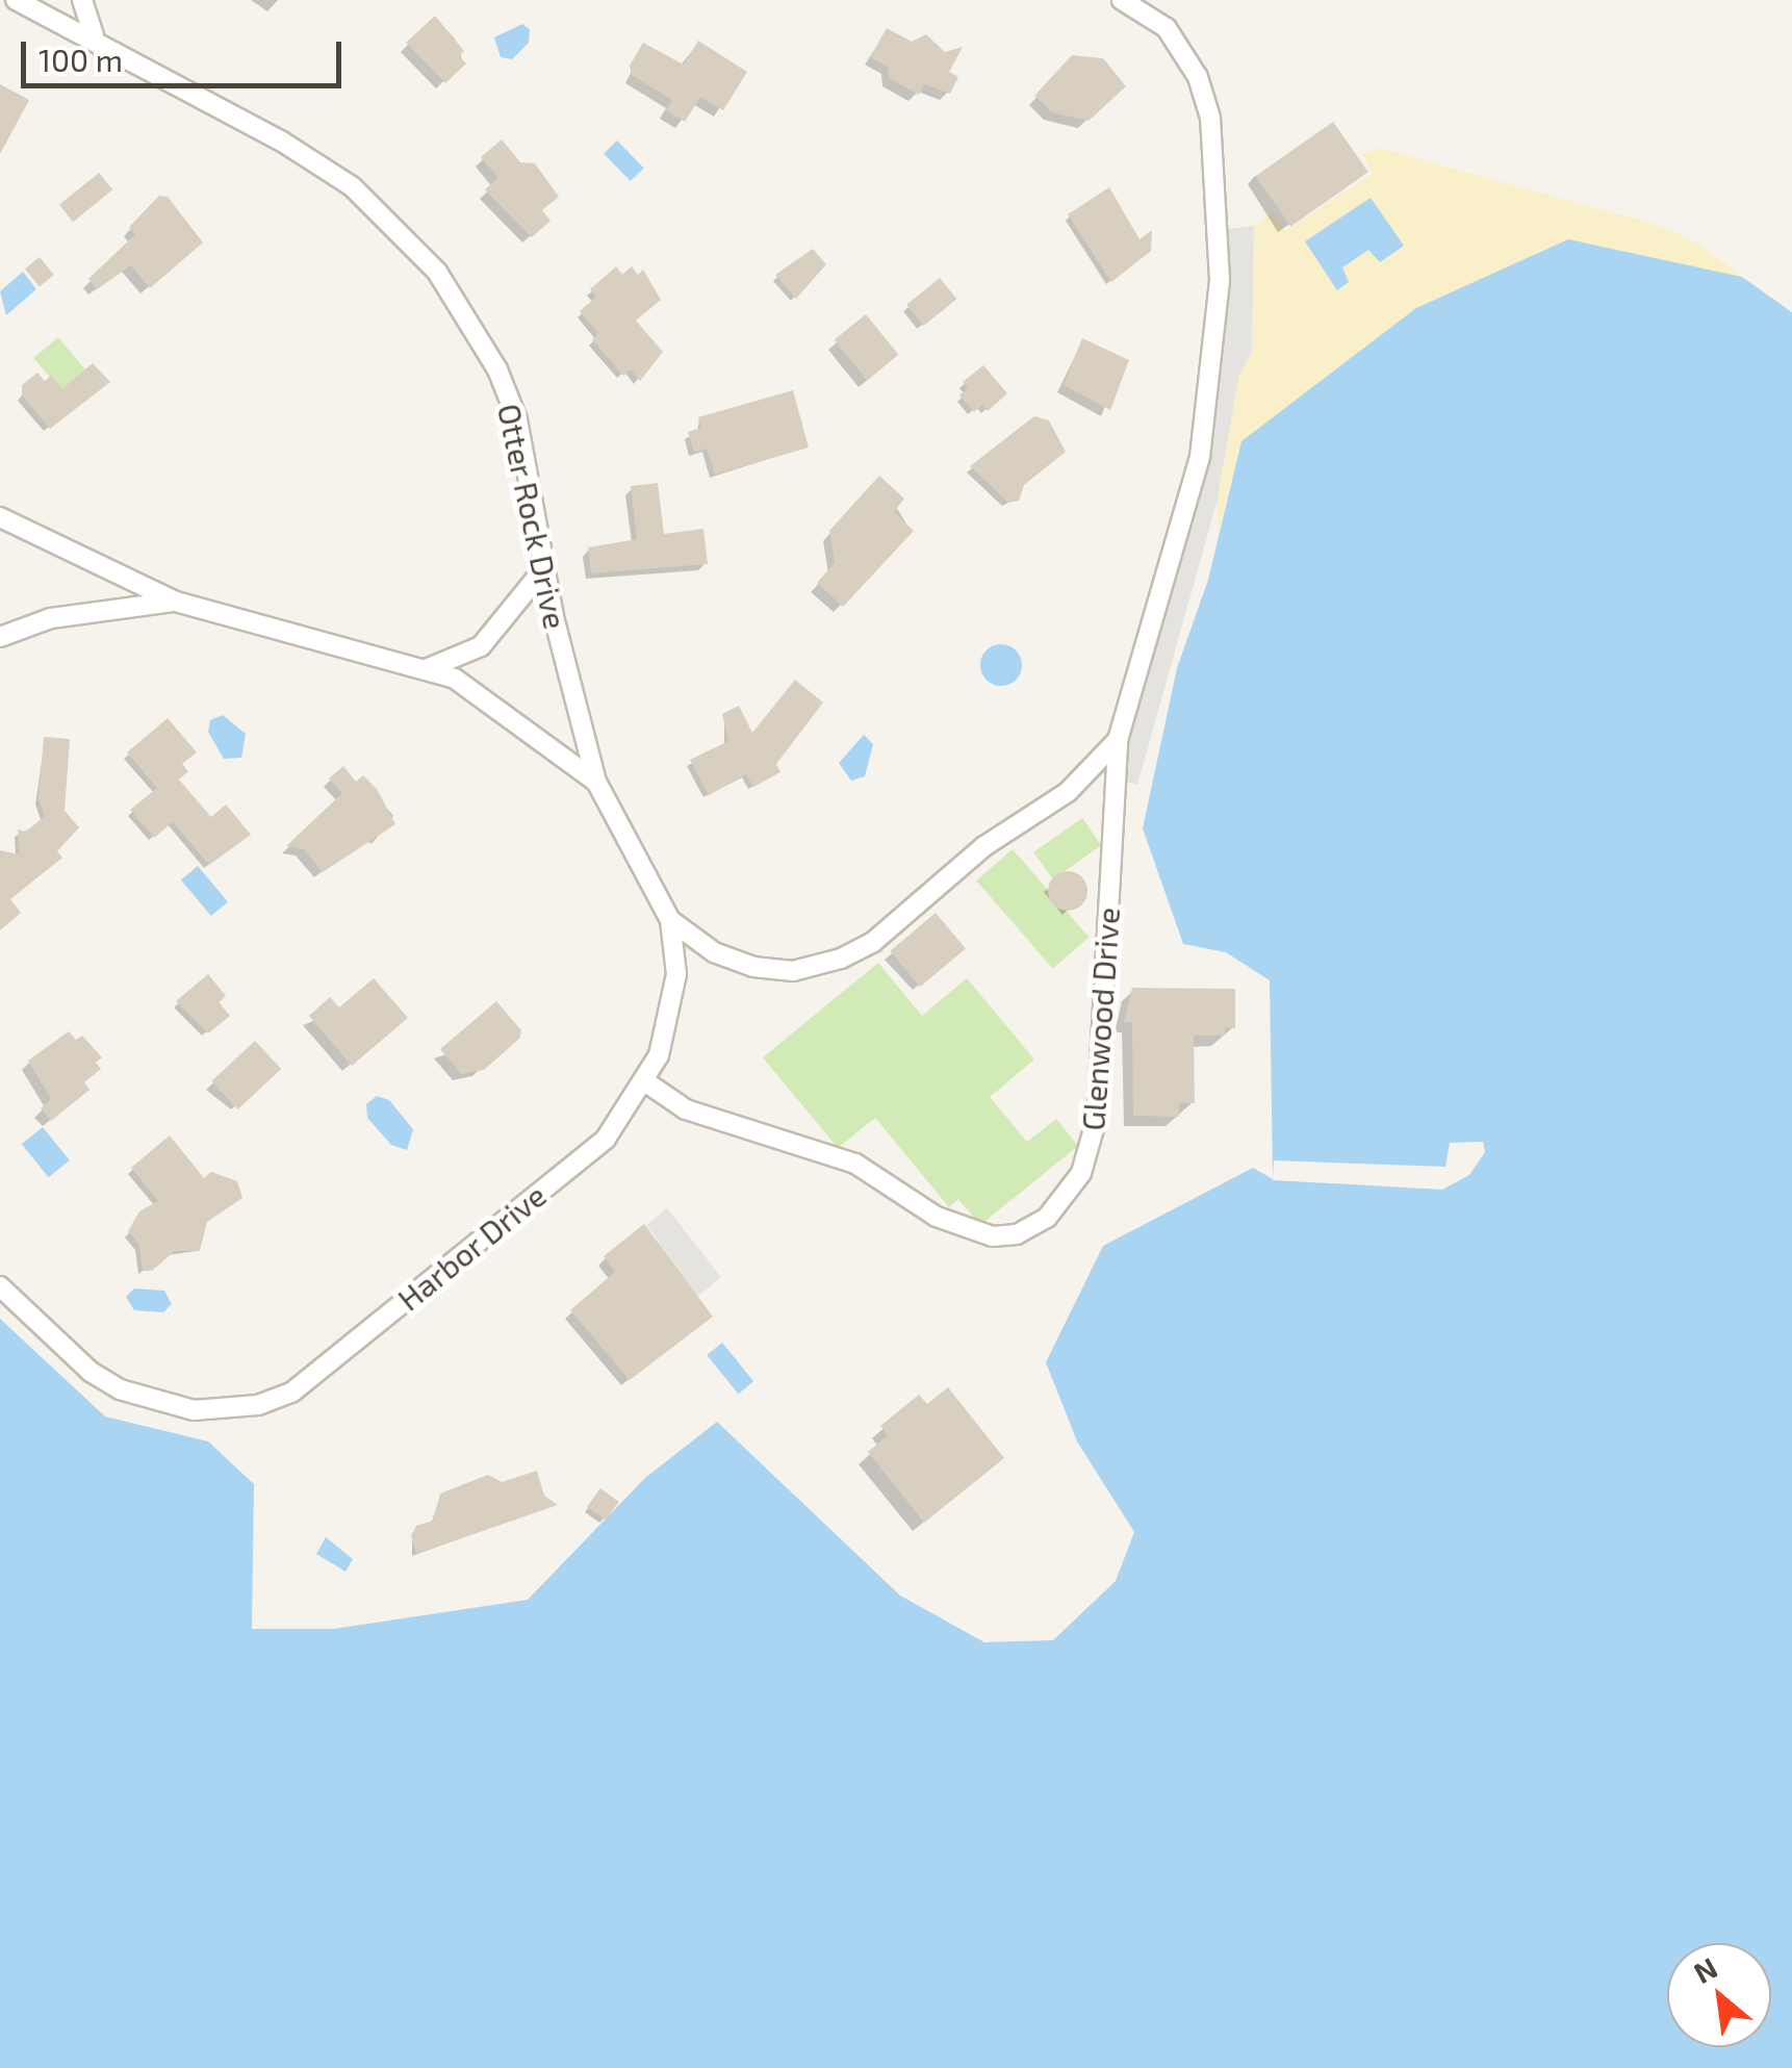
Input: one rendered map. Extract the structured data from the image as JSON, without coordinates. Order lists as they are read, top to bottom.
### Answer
{
  "streets": {
    "street": ["Otter Rock Drive", "Glenwood Drive", "Harbor Drive"]
  },
  "crossings": [
    ["Otter Rock Drive", "Harbor Drive"],
    ["Glenwood Drive", "Harbor Drive"]
  ],
  "scale_bar": "100 m",
  "north": "top left"
}
